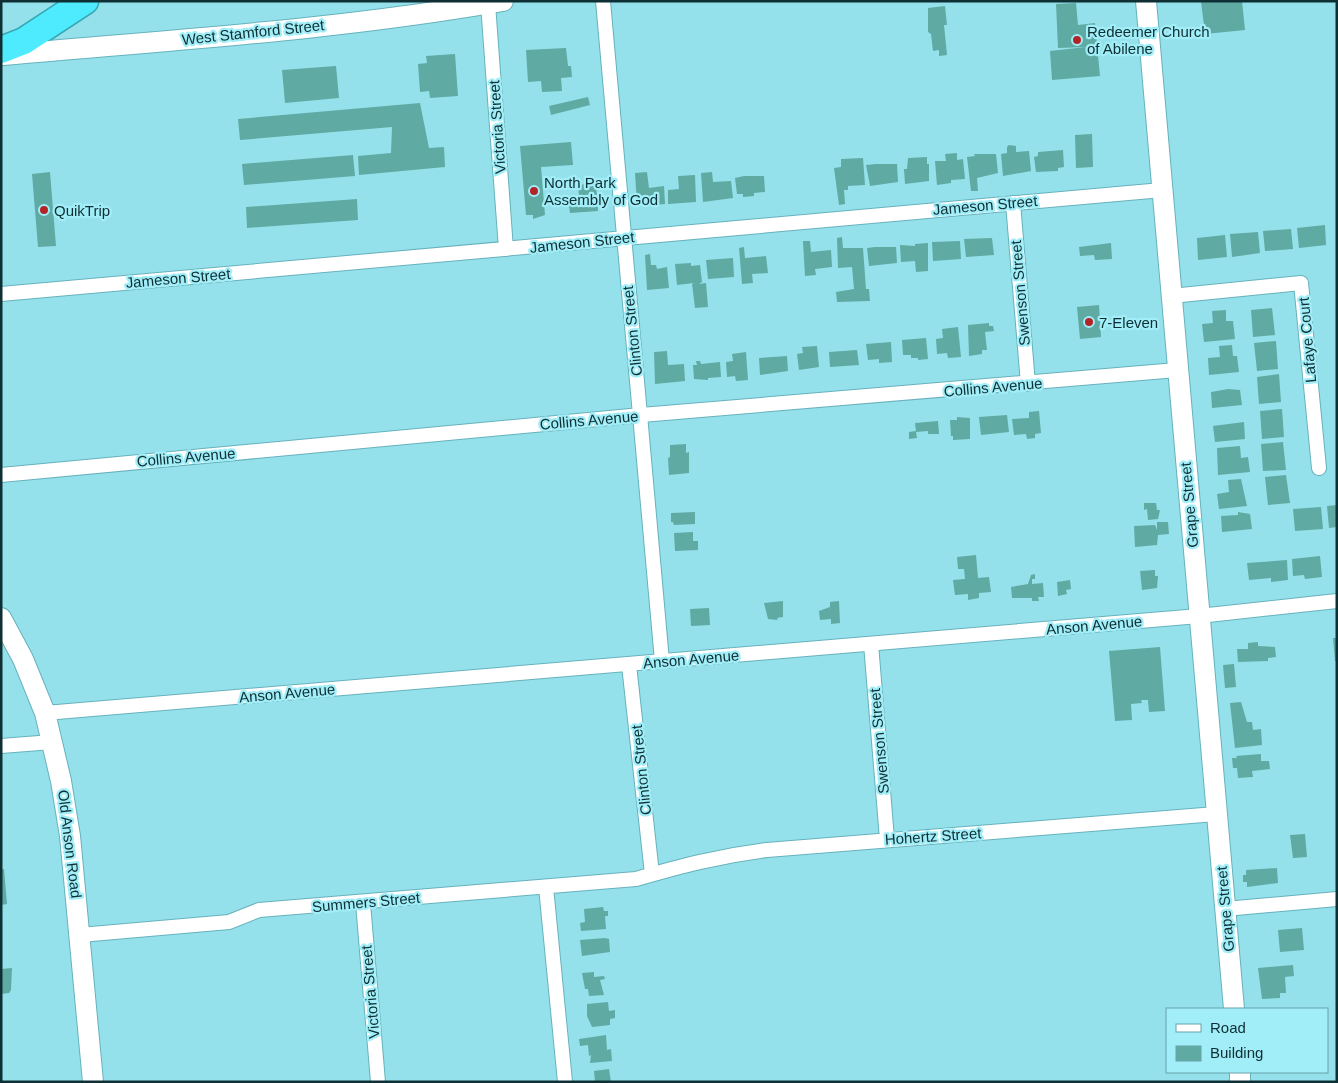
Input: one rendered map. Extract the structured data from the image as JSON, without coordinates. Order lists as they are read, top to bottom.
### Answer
{
  "streets": {
    "street": [
      "West Stamford Street",
      "Victoria Street",
      "Jameson Street",
      "Swenson Street",
      "Clinton Street",
      "Lafaye Court",
      "Collins Avenue",
      "Grape Street",
      "Anson Avenue",
      "Hohertz Street",
      "Old Anson Road",
      "Summers Street"
    ]
  },
  "crossings": [
    ["West Stamford Street", "Victoria Street"],
    ["Victoria Street", "Jameson Street"],
    ["Victoria Street", "Summers Street"],
    ["Jameson Street", "Swenson Street"],
    ["Jameson Street", "Clinton Street"],
    ["Jameson Street", "Grape Street"],
    ["Swenson Street", "Collins Avenue"],
    ["Swenson Street", "Anson Avenue"],
    ["Swenson Street", "Hohertz Street"],
    ["Clinton Street", "Collins Avenue"],
    ["Clinton Street", "Anson Avenue"],
    ["Clinton Street", "Hohertz Street"],
    ["Clinton Street", "Summers Street"],
    ["Lafaye Court", "Grape Street"],
    ["Collins Avenue", "Grape Street"],
    ["Grape Street", "Anson Avenue"],
    ["Grape Street", "Hohertz Street"],
    ["Anson Avenue", "Old Anson Road"],
    ["Hohertz Street", "Summers Street"],
    ["Old Anson Road", "Summers Street"]
  ],
  "places": [
    "Redeemer Church of Abilene",
    "North Park Assembly of God",
    "QuikTrip",
    "7-Eleven"
  ],
  "legend": ["Road", "Building"]
}
